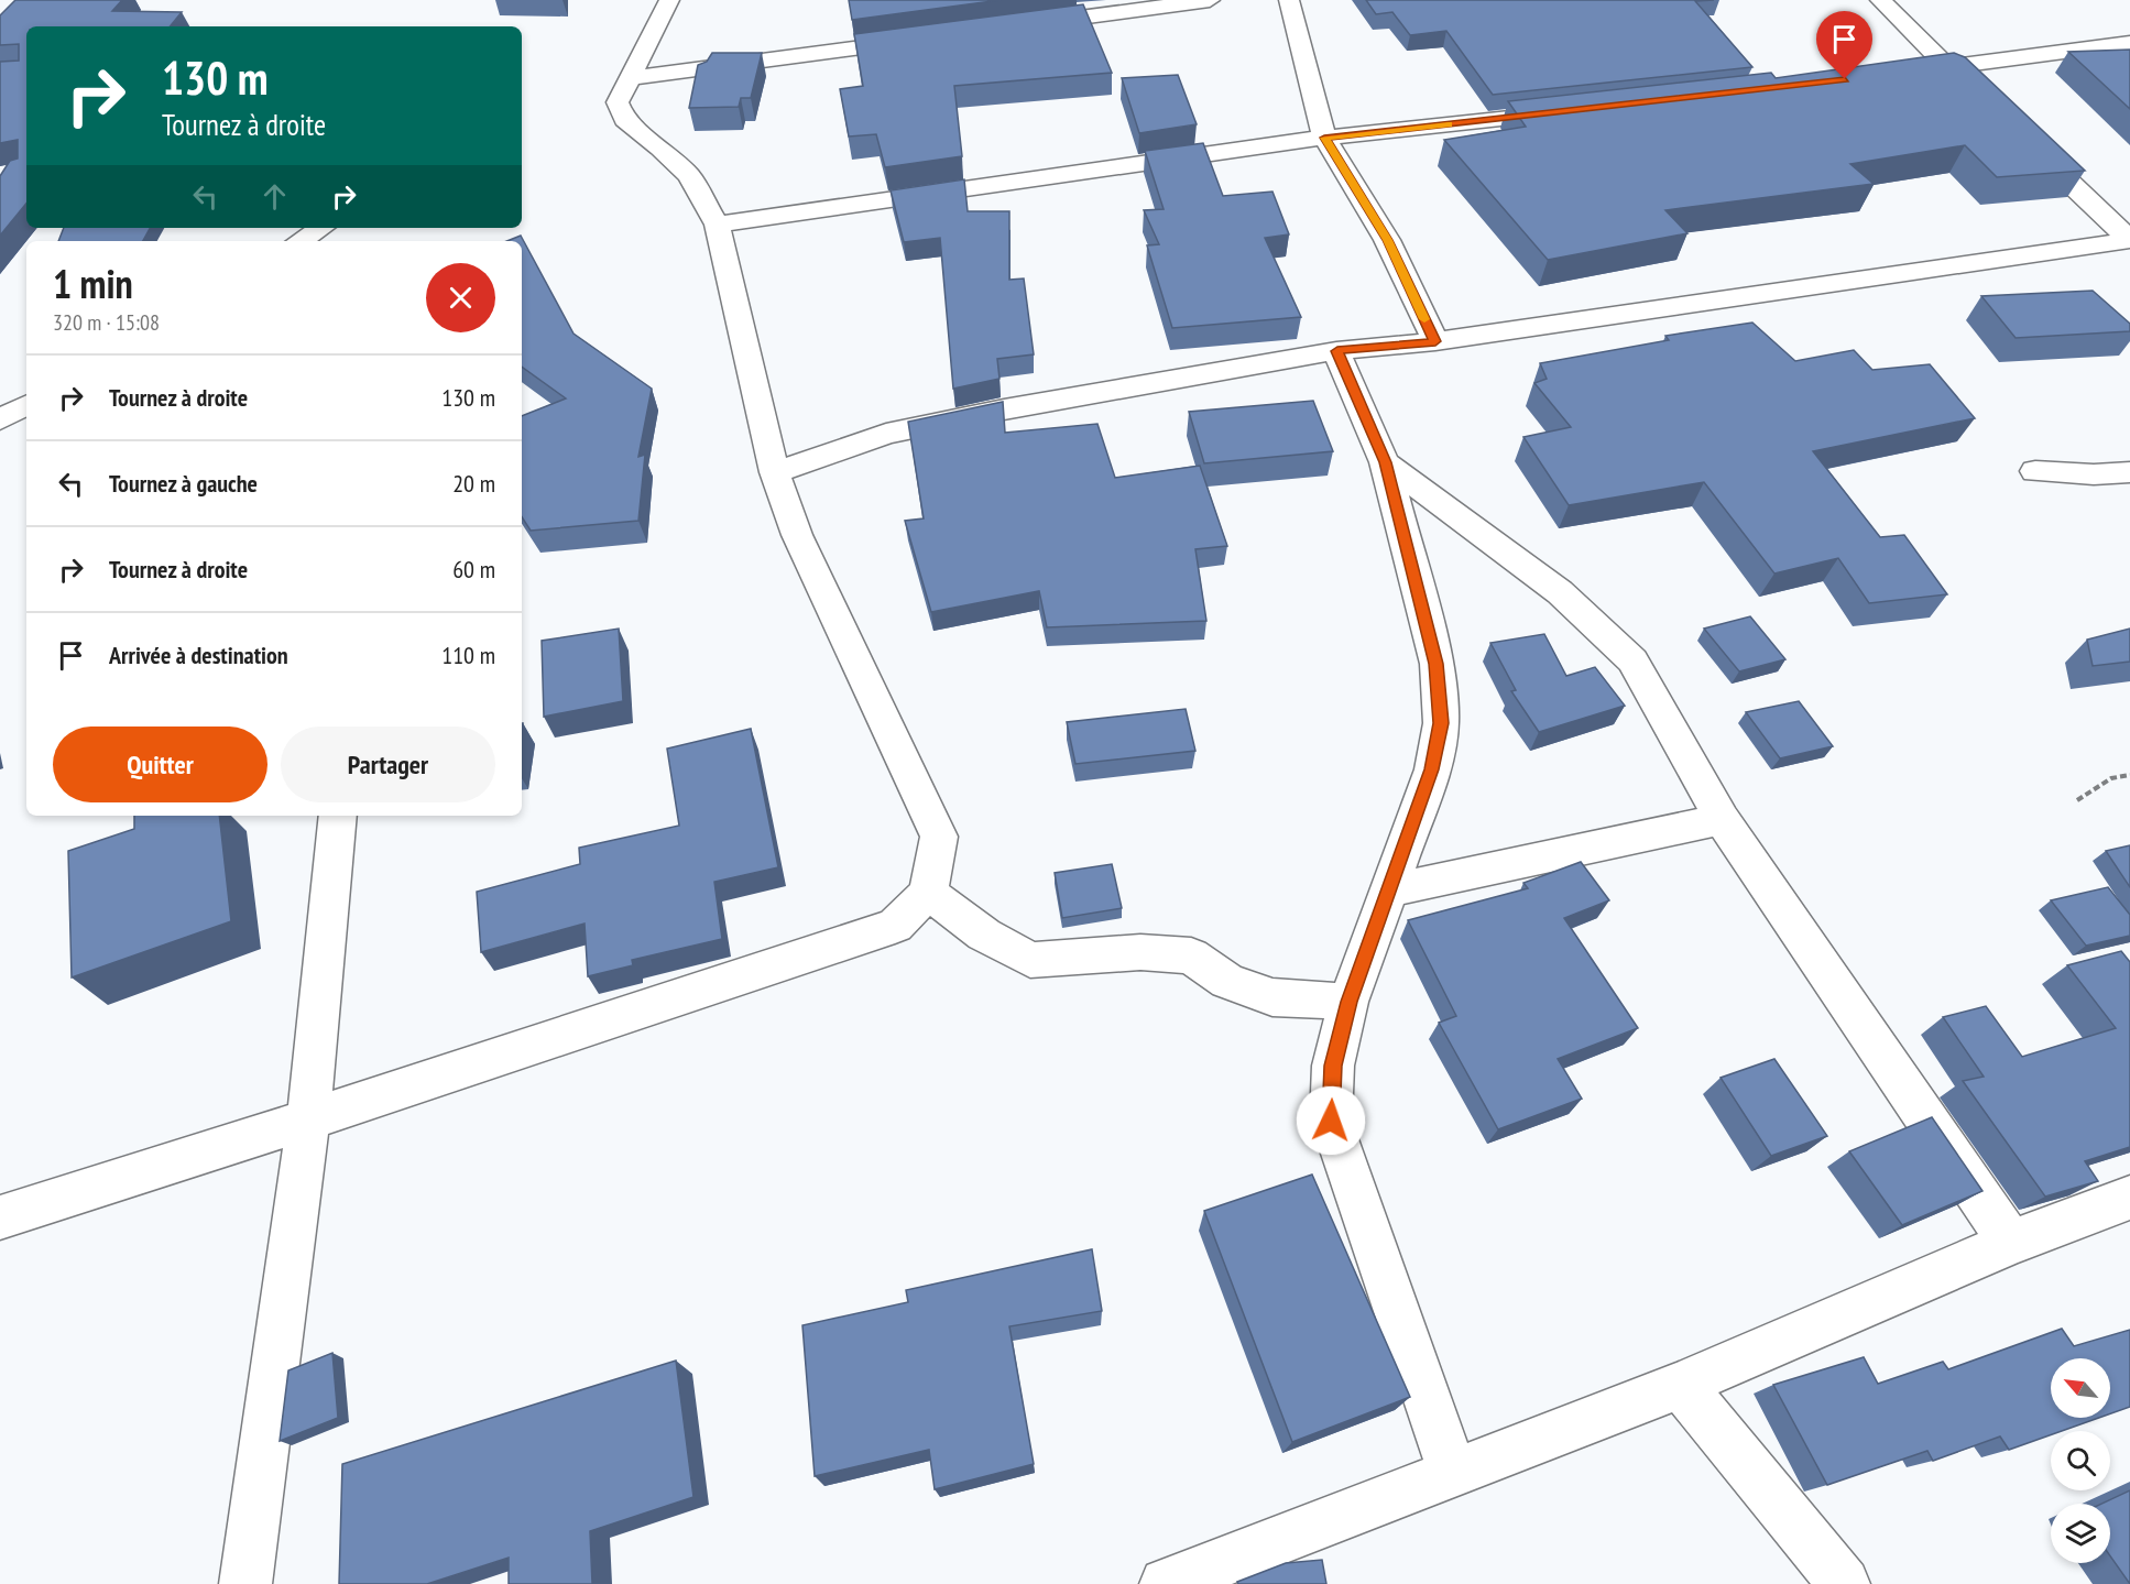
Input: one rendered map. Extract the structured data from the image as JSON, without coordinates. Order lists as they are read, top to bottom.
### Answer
{
  "north": "top left",
  "page": {
    "turn": ["130 m", "Tournez à droite"],
    "heading": ["1 min", "320 m · 15:08"],
    "list": [
      {
        "name": "Tournez à droite",
        "value": "130 m"
      },
      {
        "name": "Tournez à gauche",
        "value": "20 m"
      },
      {
        "name": "Tournez à droite",
        "value": "60 m"
      },
      {
        "name": "Arrivée à destination",
        "value": "110 m"
      }
    ],
    "buttons": ["Quitter", "Partager"]
  }
}
